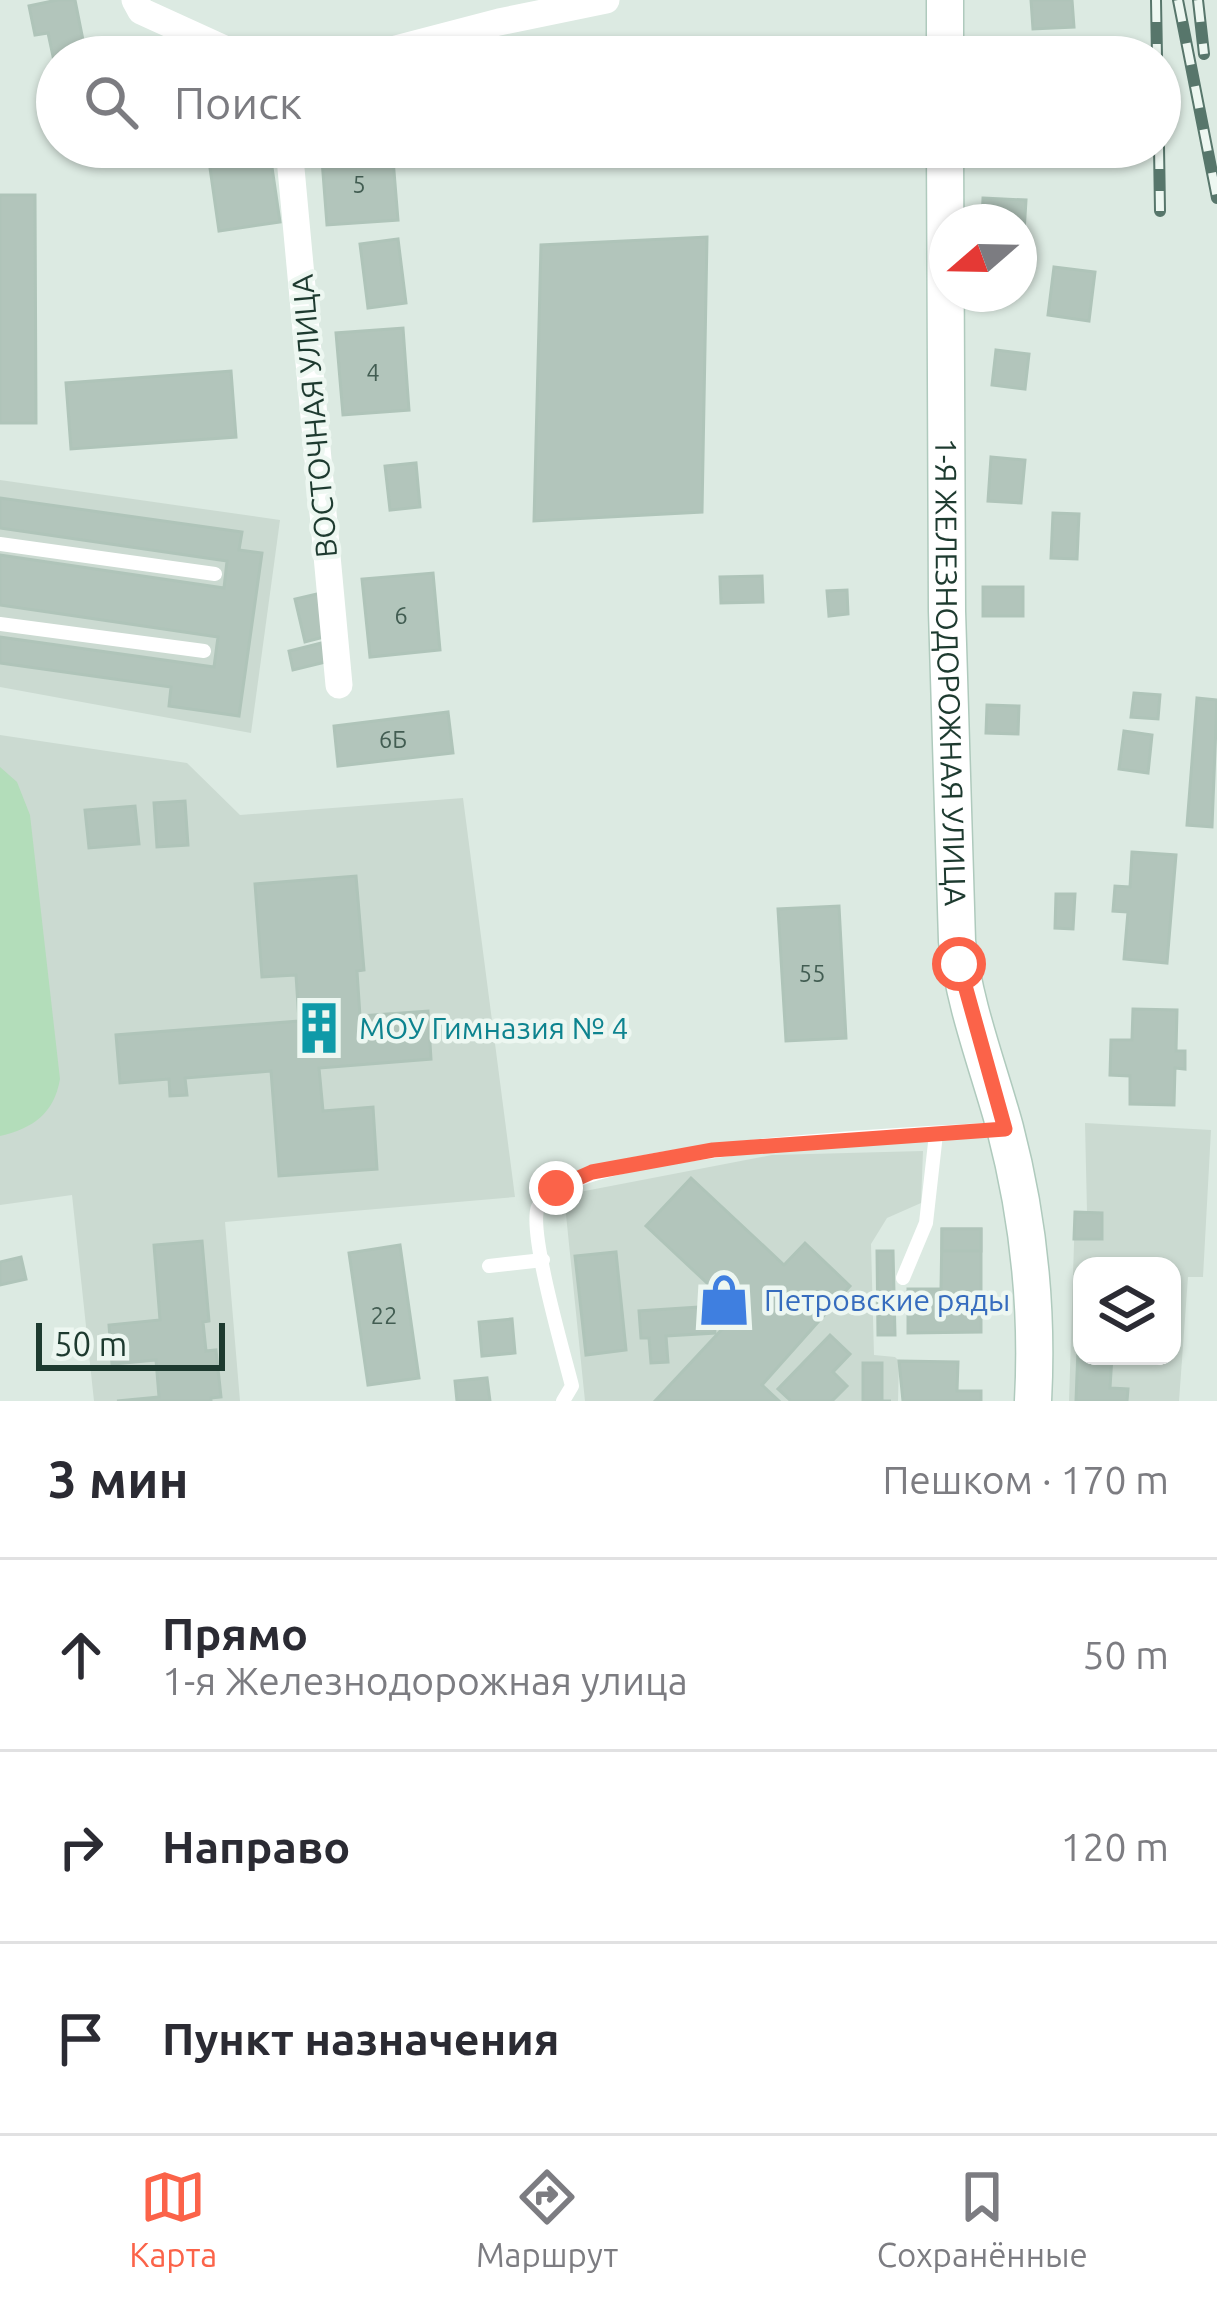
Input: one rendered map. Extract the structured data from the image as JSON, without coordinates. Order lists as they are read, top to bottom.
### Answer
{
  "streets": {
    "main road": ["1-Я ЖЕЛЕЗНОДОРОЖНАЯ УЛИЦА"],
    "street": ["ВОСТОЧНАЯ УЛИЦА"]
  },
  "places": {
    "building": ["МОУ Гимназия № 4"],
    "shop": ["Петровские ряды"]
  },
  "house_numbers": [
    "5",
    "4",
    "6",
    "6Б",
    "55",
    "22"
  ],
  "scale_bar": "50 m",
  "north": "left",
  "page": {
    "search": "Поиск",
    "scale": "50 m",
    "heading": ["3 мин", "Пешком · 170 m"],
    "list": [
      ["Прямо", "1-я Железнодорожная улица", "50 m"],
      ["Направо", "120 m"],
      "Пункт назначения"
    ],
    "nav": ["Карта", "Маршрут", "Сохранённые"]
  }
}
